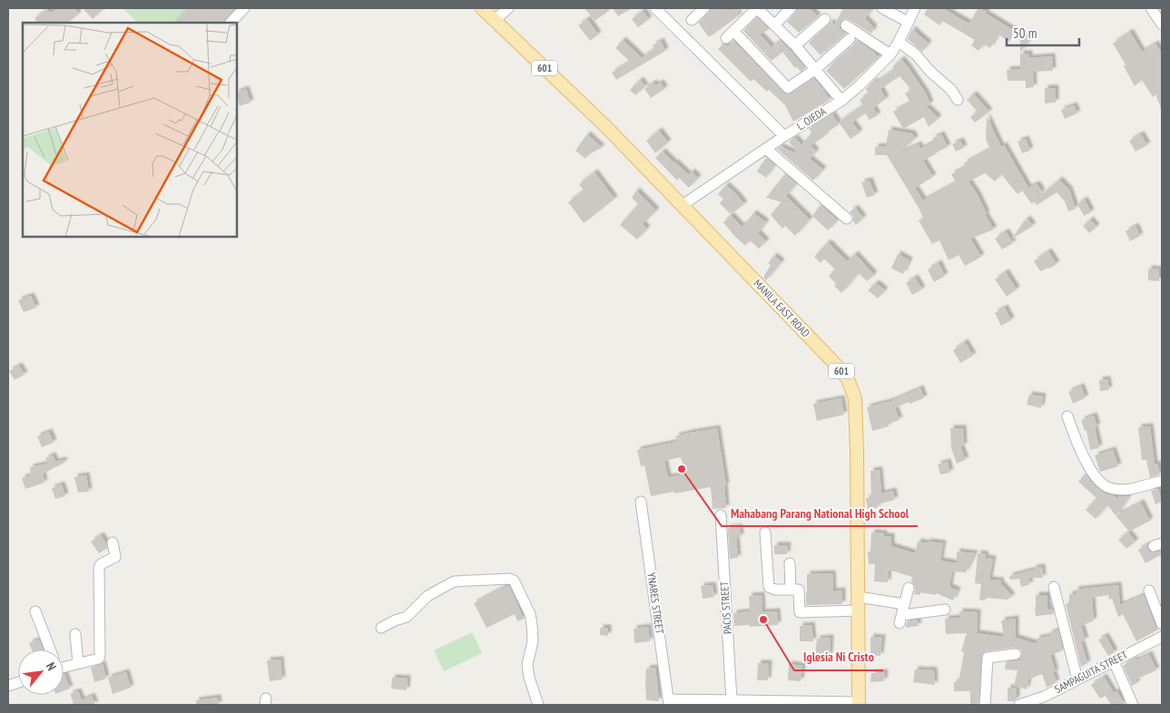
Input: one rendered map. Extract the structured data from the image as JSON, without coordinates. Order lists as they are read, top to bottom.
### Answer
{
  "streets": {
    "main road": ["601", "MANILA EAST ROAD"],
    "street": [
      "L. OJEDA",
      "YNARES STREET",
      "PACIS STREET",
      "SAMPAGUITA STREET"
    ]
  },
  "crossings": [
    ["L. OJEDA", "MANILA EAST ROAD"]
  ],
  "places": ["Mahabang Parang National High School", "Iglesia Ni Cristo"],
  "scale_bar": "50 m",
  "north": "top right"
}
